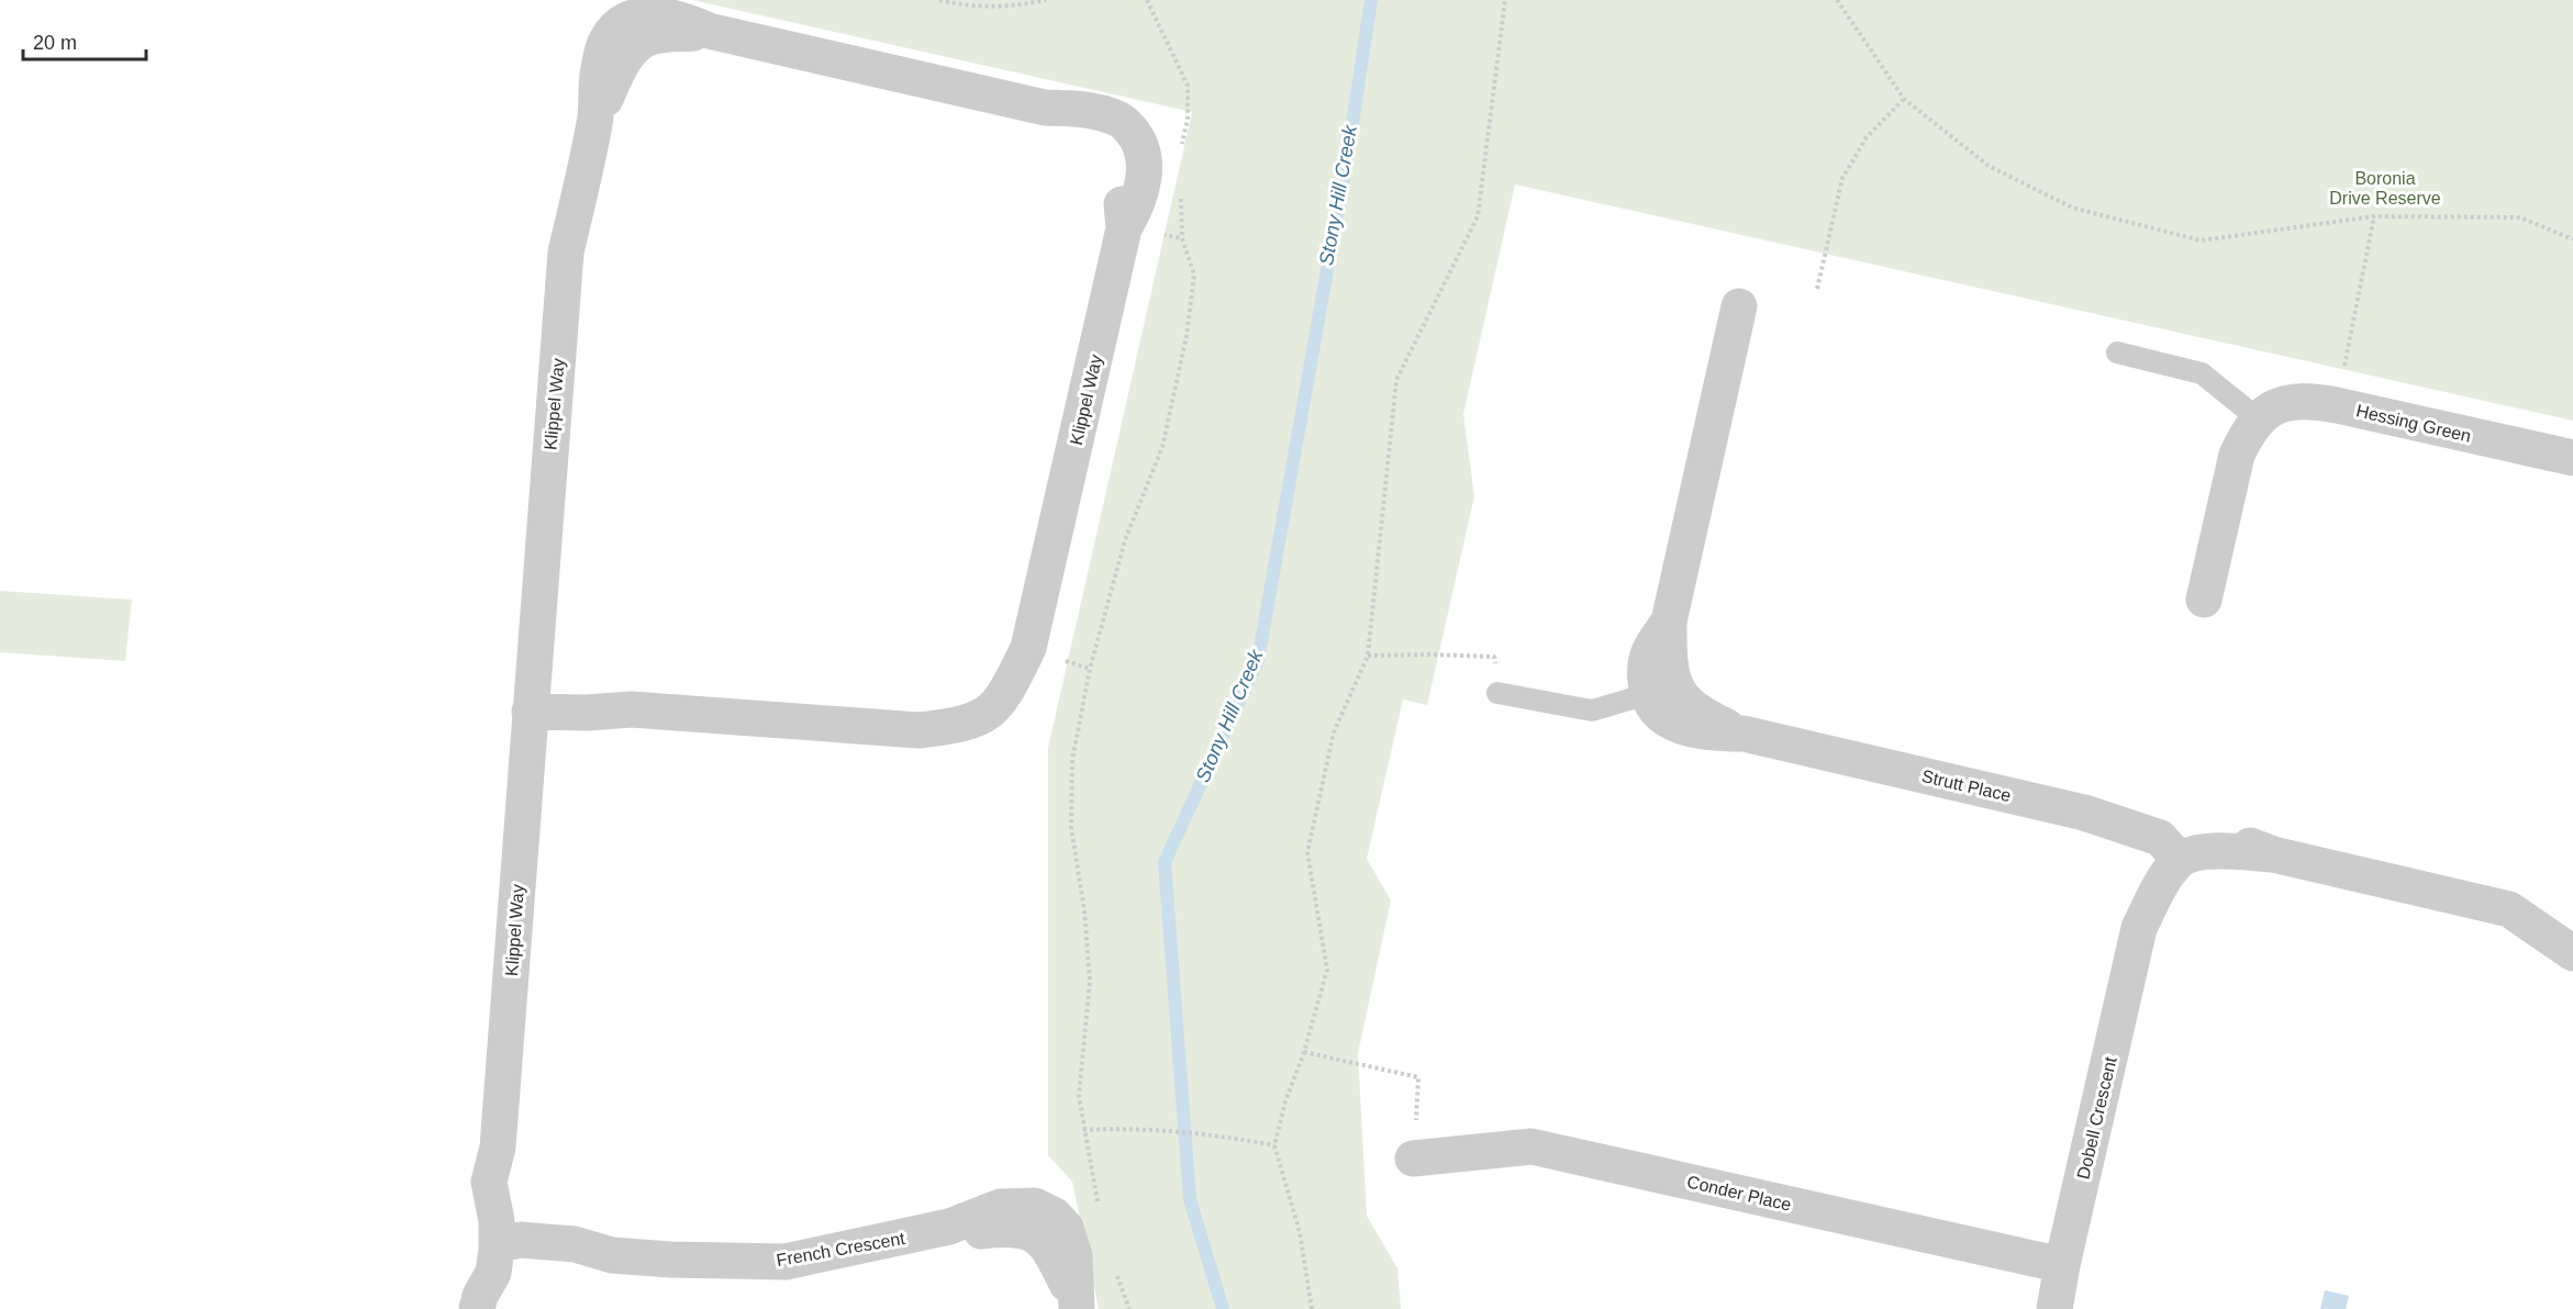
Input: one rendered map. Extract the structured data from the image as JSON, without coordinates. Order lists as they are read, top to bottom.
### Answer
{
  "streets": {
    "street": [
      "Klippel Way",
      "Hessing Green",
      "Strutt Place",
      "Dobell Crescent",
      "Conder Place",
      "French Crescent"
    ]
  },
  "crossings": [
    ["Klippel Way", "French Crescent"],
    ["Strutt Place", "Dobell Crescent"],
    ["Dobell Crescent", "Conder Place"]
  ],
  "water": ["Stony Hill Creek"],
  "parks": ["Boronia Drive Reserve"],
  "scale_bar": "20 m"
}
